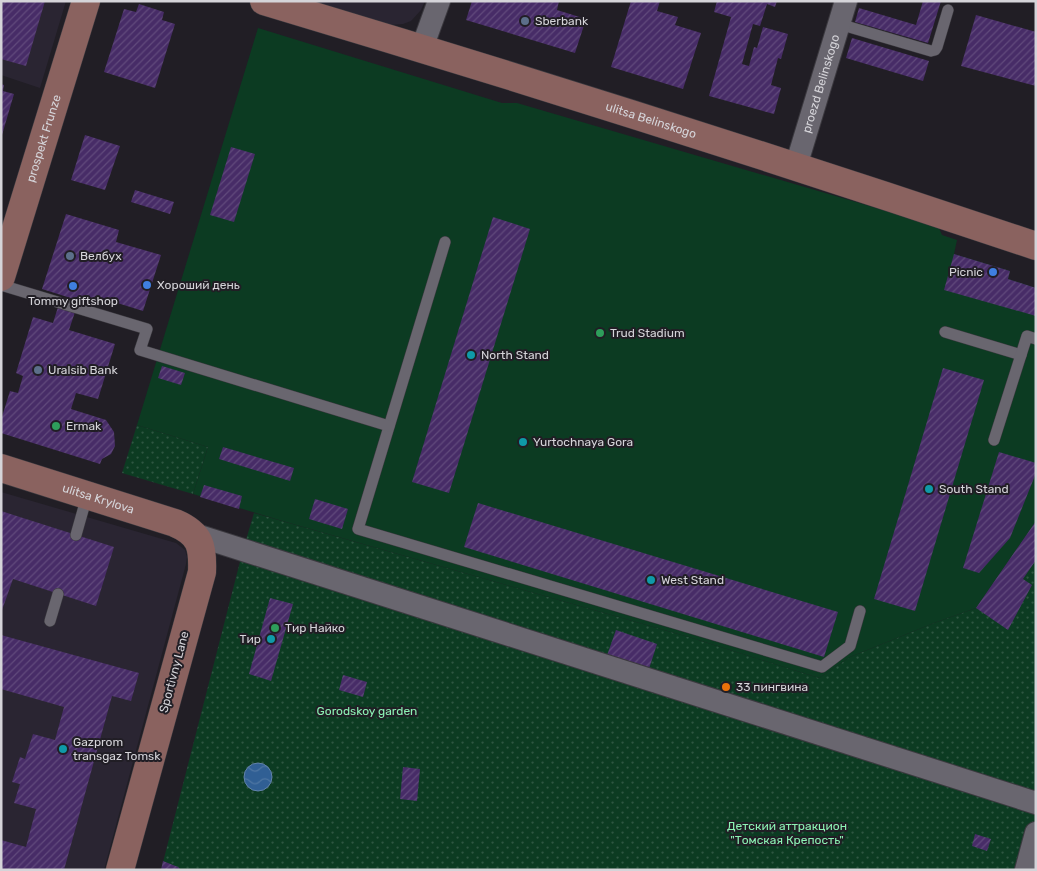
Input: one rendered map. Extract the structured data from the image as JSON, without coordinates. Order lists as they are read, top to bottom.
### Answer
{
  "streets": {
    "street": [
      "proezd Belinskogo",
      "ulitsa Belinskogo",
      "prospekt Frunze",
      "ulitsa Krylova",
      "Sportivny Lane"
    ]
  },
  "crossings": [
    ["proezd Belinskogo", "ulitsa Belinskogo"],
    ["ulitsa Krylova", "Sportivny Lane"]
  ],
  "parks": ["Gorodskoy garden", "Детский аттракцион \"Томская Крепость\""],
  "places": [
    "Sberbank",
    "Велбух",
    "Picnic",
    "Хороший день",
    "Tommy giftshop",
    "Trud Stadium",
    "North Stand",
    "Uralsib Bank",
    "Ermak",
    "Yurtochnaya Gora",
    "South Stand",
    "West Stand",
    "Тир Найко",
    "Тир",
    "33 пингвина",
    "Gazprom transgaz Tomsk"
  ]
}
